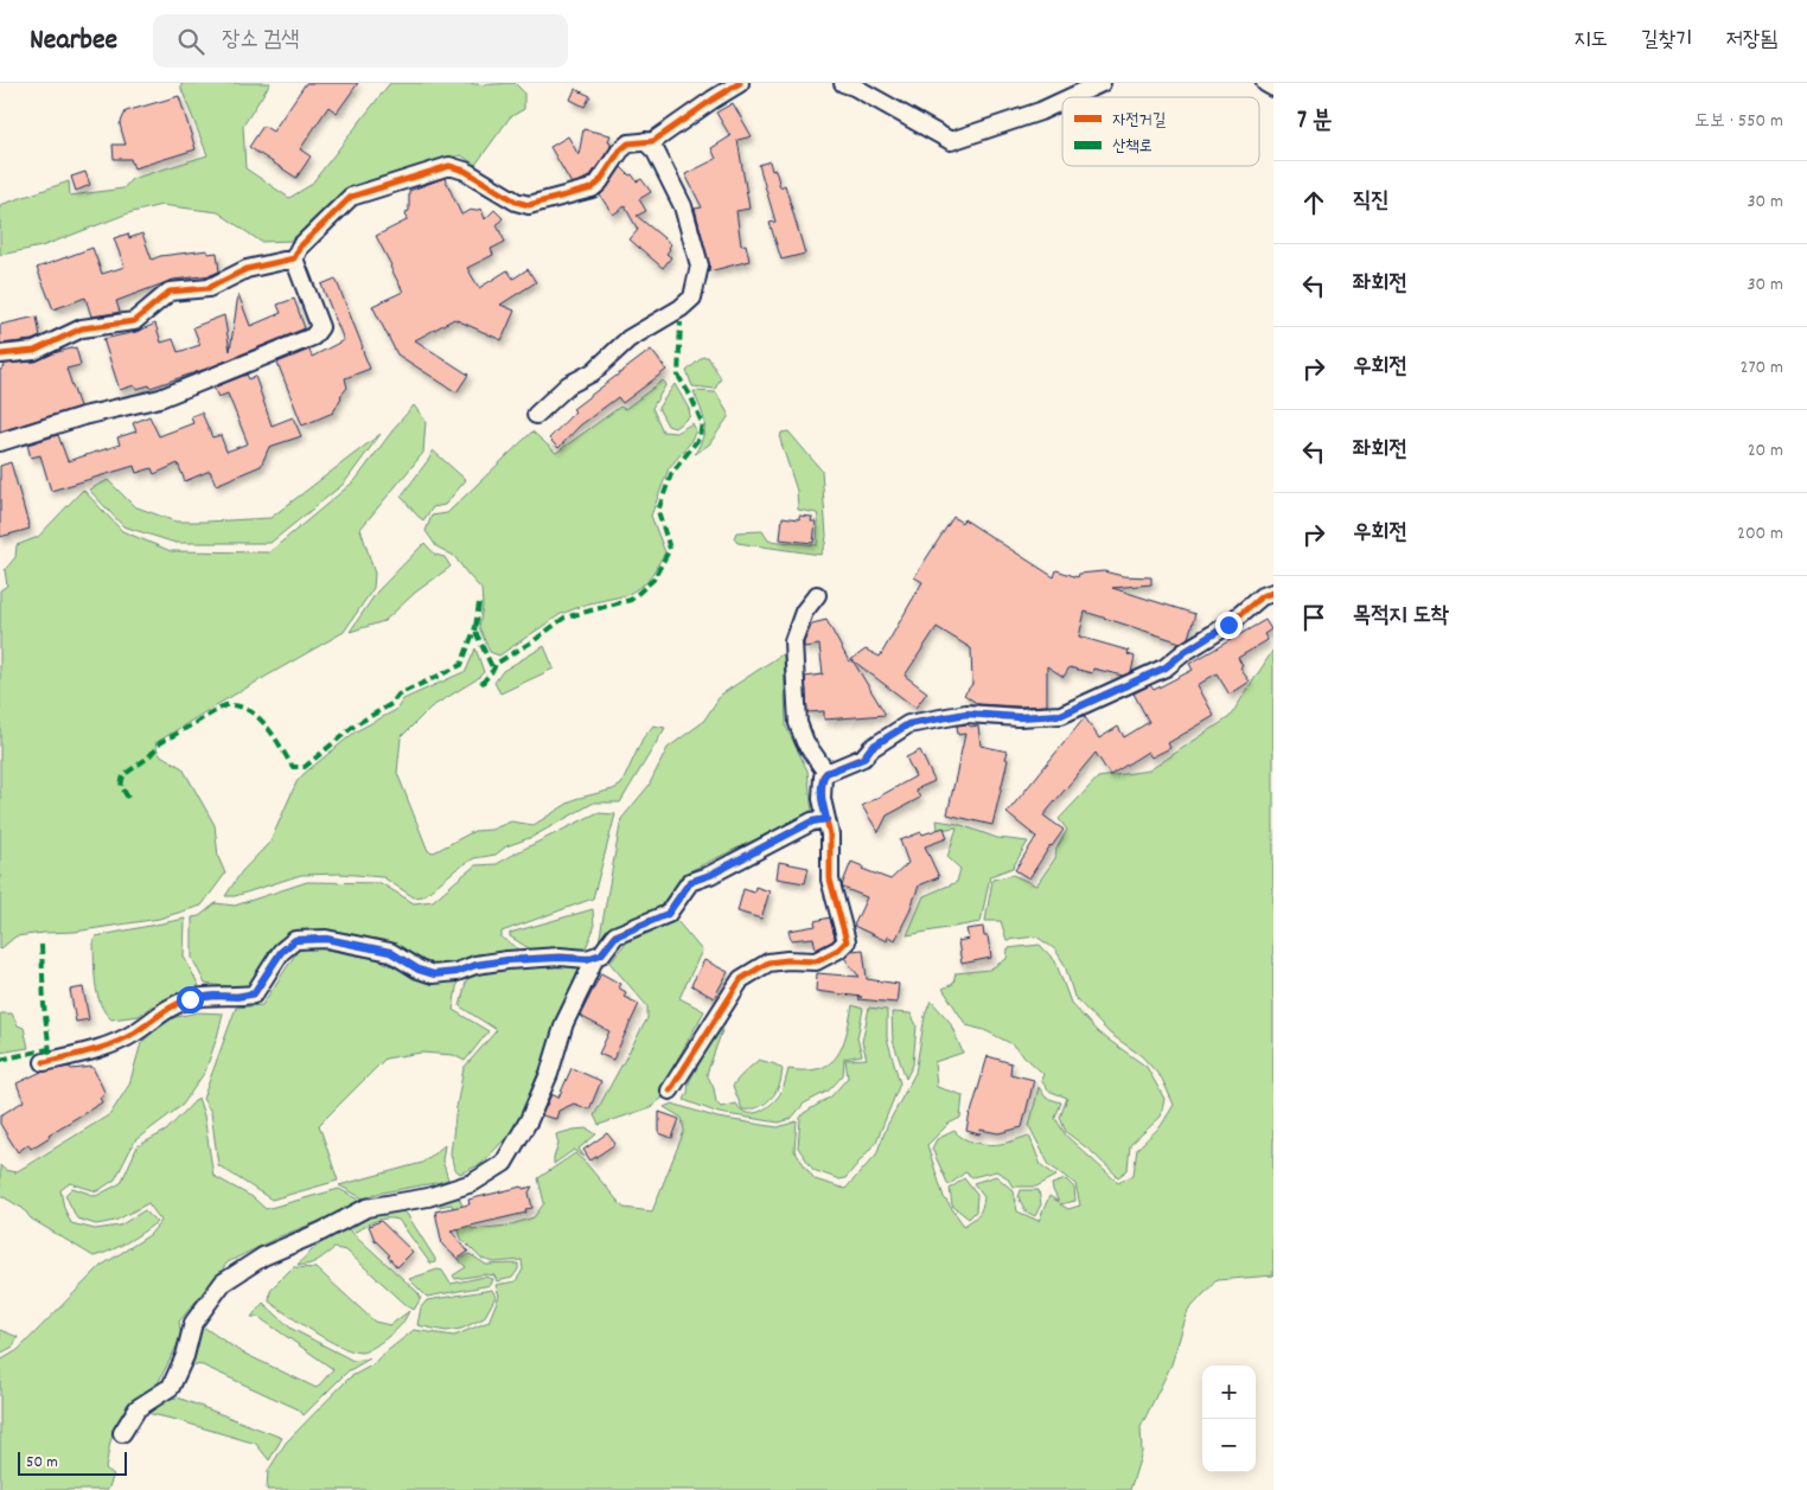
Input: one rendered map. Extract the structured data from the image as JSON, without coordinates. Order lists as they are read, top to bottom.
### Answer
{
  "legend": ["자전거길", "산책로"],
  "scale_bar": "50 m",
  "page": {
    "header": "Nearbee",
    "search": "장소 검색",
    "nav": ["지도", "길찾기", "저장됨"],
    "heading": ["7 분", "도보 · 550 m"],
    "list": [
      ["직진", "30 m"],
      ["좌회전", "30 m"],
      ["우회전", "270 m"],
      ["좌회전", "20 m"],
      ["우회전", "200 m"],
      "목적지 도착"
    ],
    "map_buttons": ["+", "−"],
    "scale": "50 m"
  }
}
